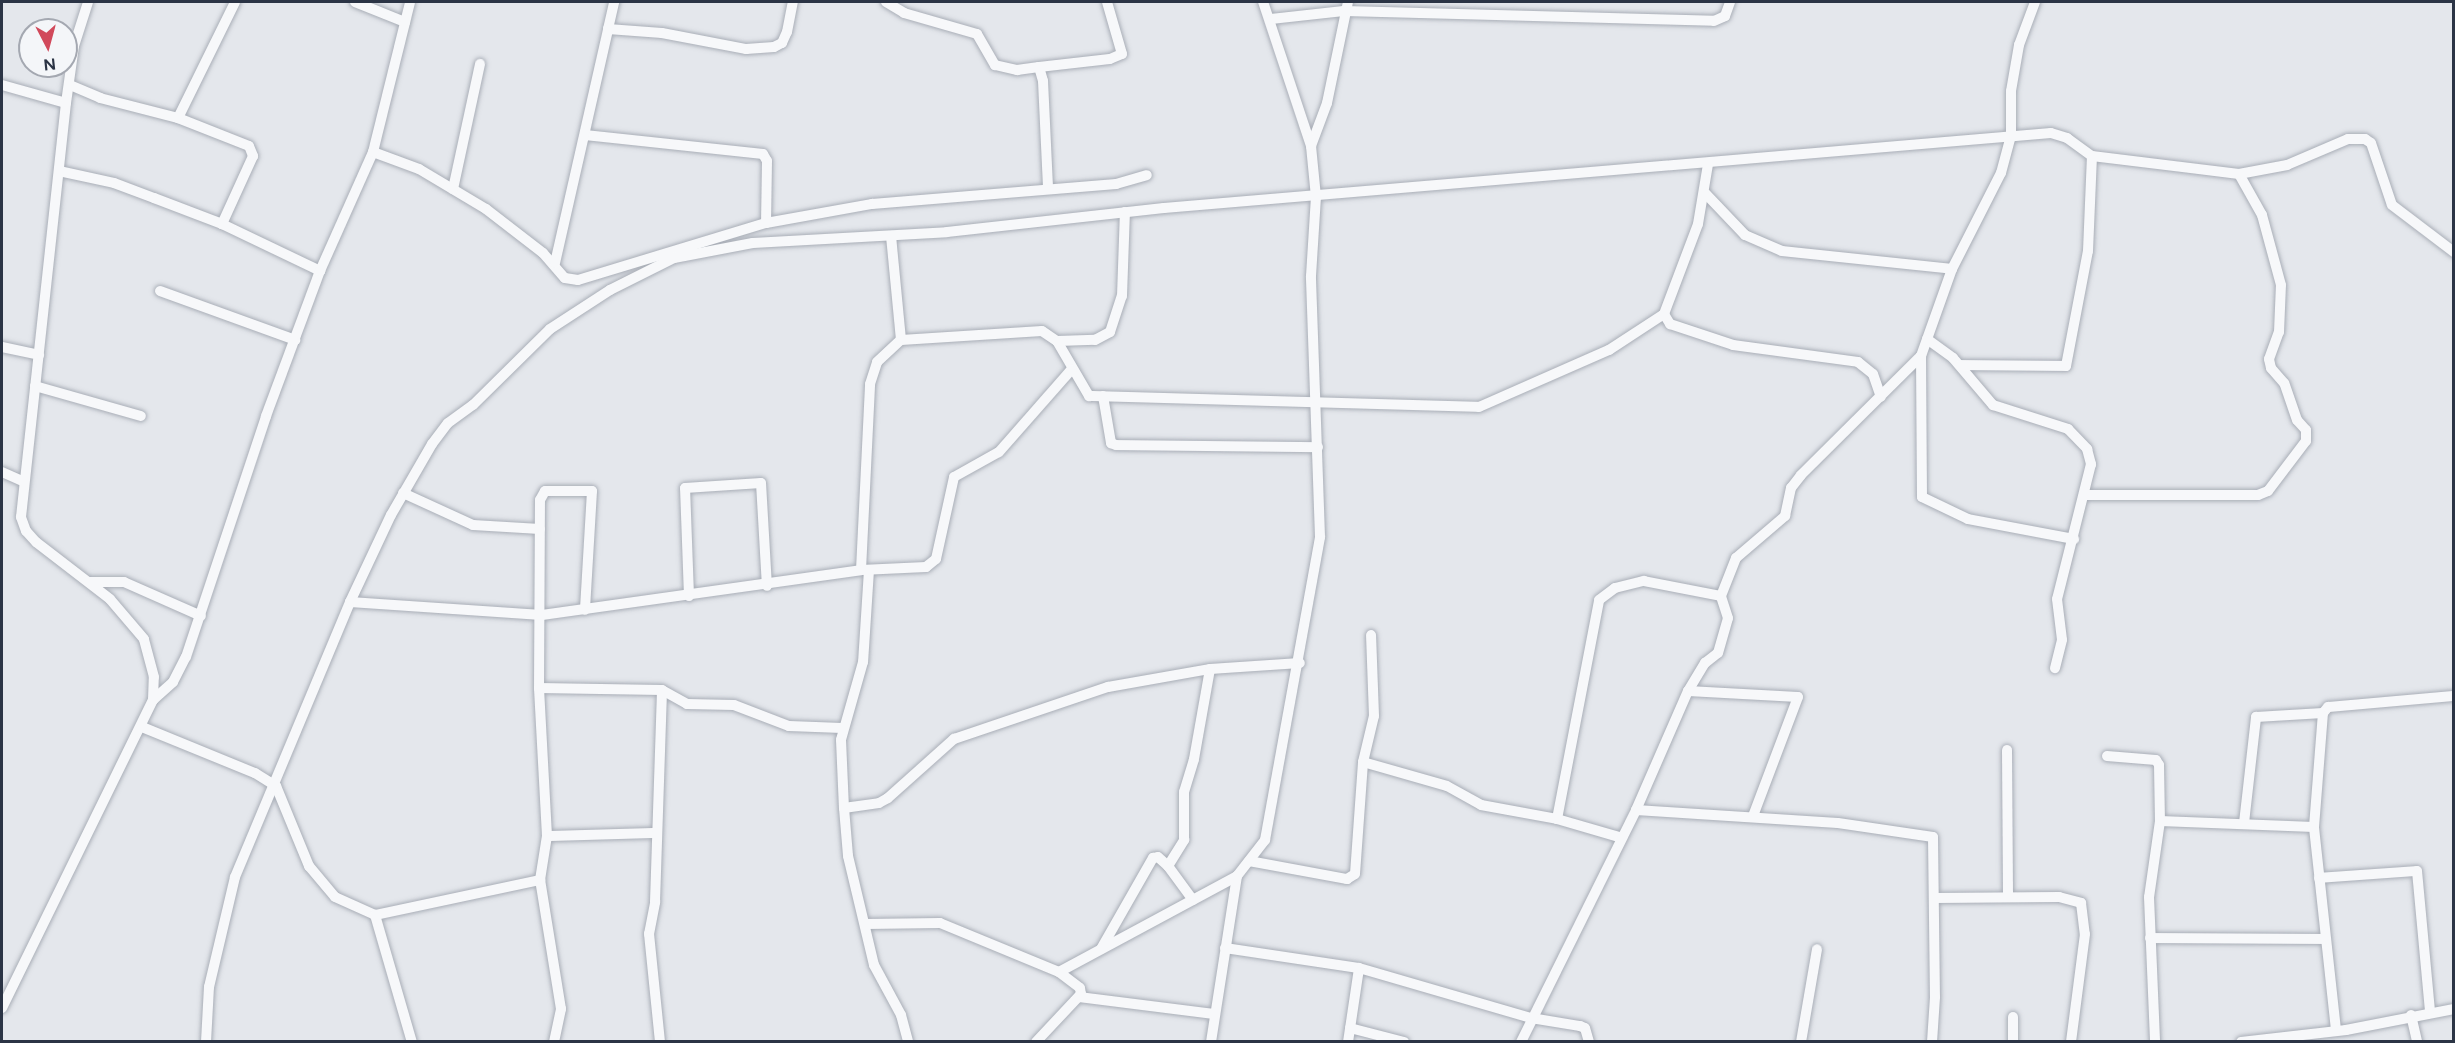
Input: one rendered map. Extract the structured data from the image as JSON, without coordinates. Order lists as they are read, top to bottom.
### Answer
{
  "north": "bottom"
}
